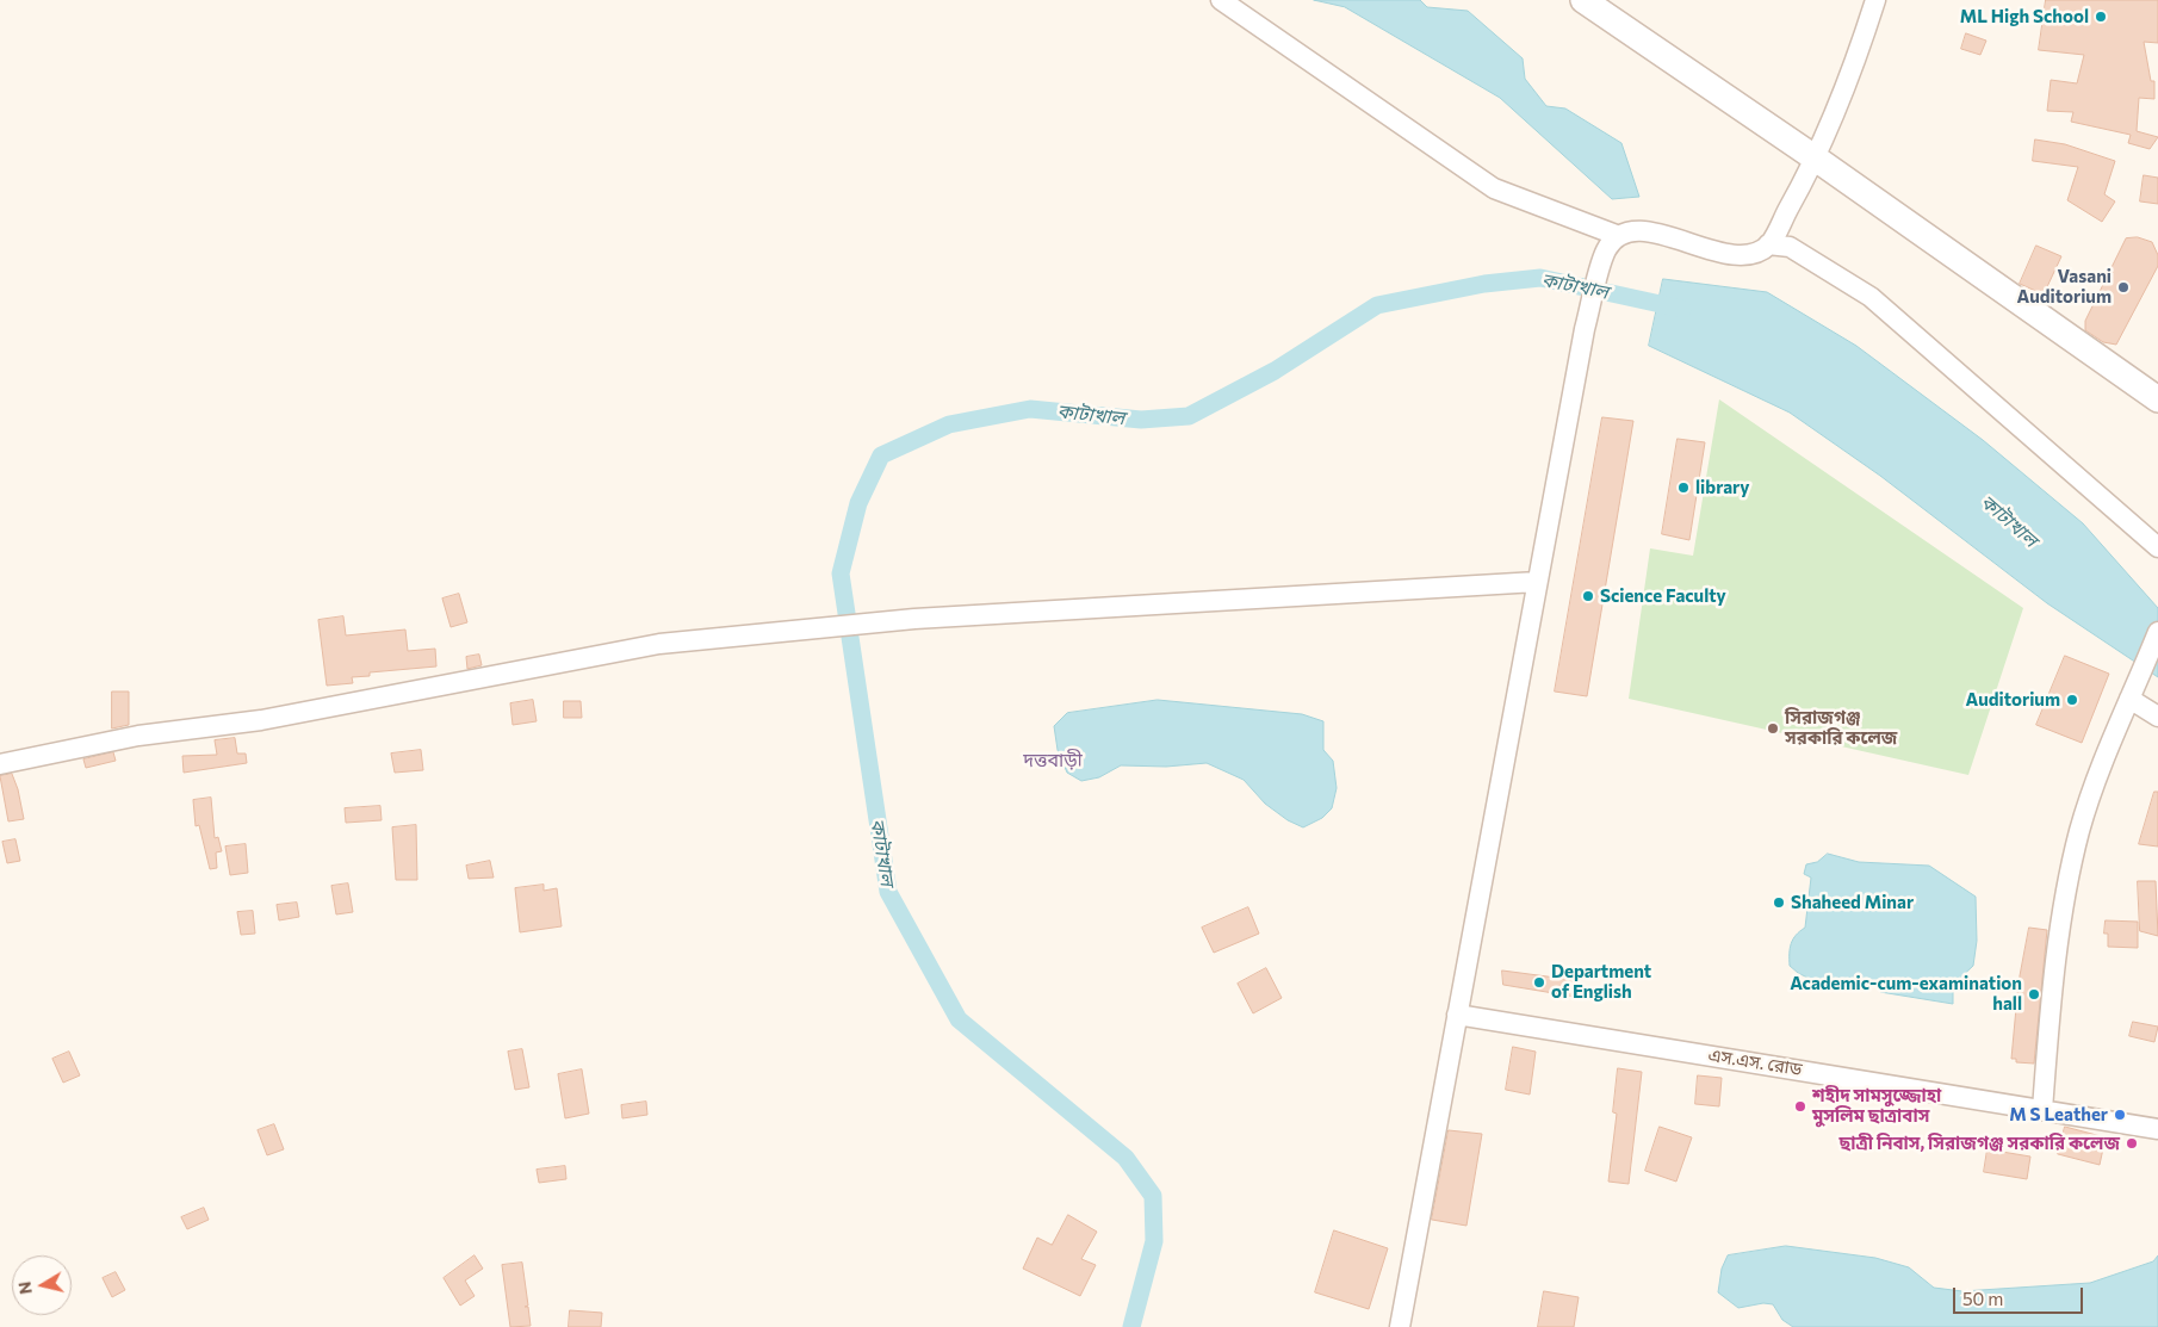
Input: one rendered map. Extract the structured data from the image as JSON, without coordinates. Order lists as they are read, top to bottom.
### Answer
{
  "streets": {
    "street": ["এস.এস. রোড"]
  },
  "districts": ["দত্তবাড়ী"],
  "water": ["কাটাখাল"],
  "places": [
    "ML High School",
    "Vasani Auditorium",
    "library",
    "Science Faculty",
    "Auditorium",
    "সিরাজগঞ্জ সরকারি কলেজ",
    "Shaheed Minar",
    "Department of English",
    "Academic-cum-examination hall",
    "শহীদ সামসুজ্জোহা মুসলিম ছাত্রাবাস",
    "M S Leather",
    "ছাত্রী নিবাস, সিরাজগঞ্জ সরকারি কলেজ"
  ],
  "scale_bar": "50 m",
  "north": "left"
}
